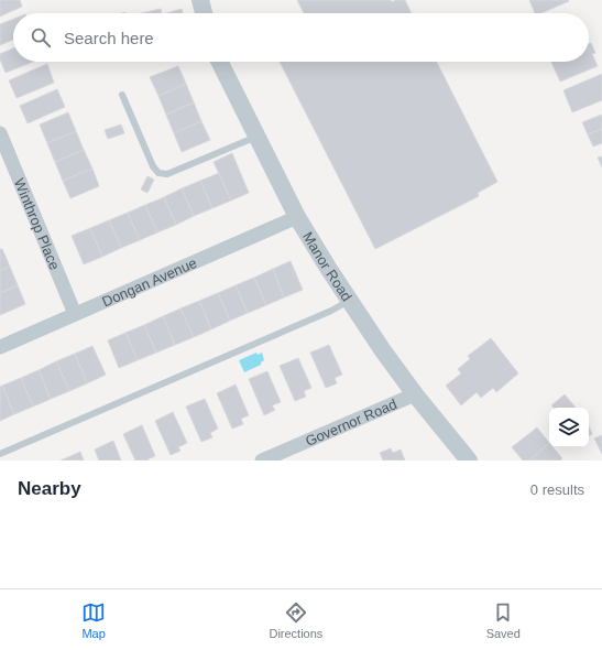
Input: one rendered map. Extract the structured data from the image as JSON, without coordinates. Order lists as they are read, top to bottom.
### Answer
{
  "streets": {
    "street": [
      "Winthrop Place",
      "Manor Road",
      "Dongan Avenue",
      "Governor Road"
    ]
  },
  "crossings": [
    ["Winthrop Place", "Dongan Avenue"],
    ["Manor Road", "Dongan Avenue"],
    ["Manor Road", "Governor Road"]
  ],
  "page": {
    "search": "Search here",
    "heading": ["Nearby", "0 results"],
    "nav": ["Map", "Directions", "Saved"]
  }
}
